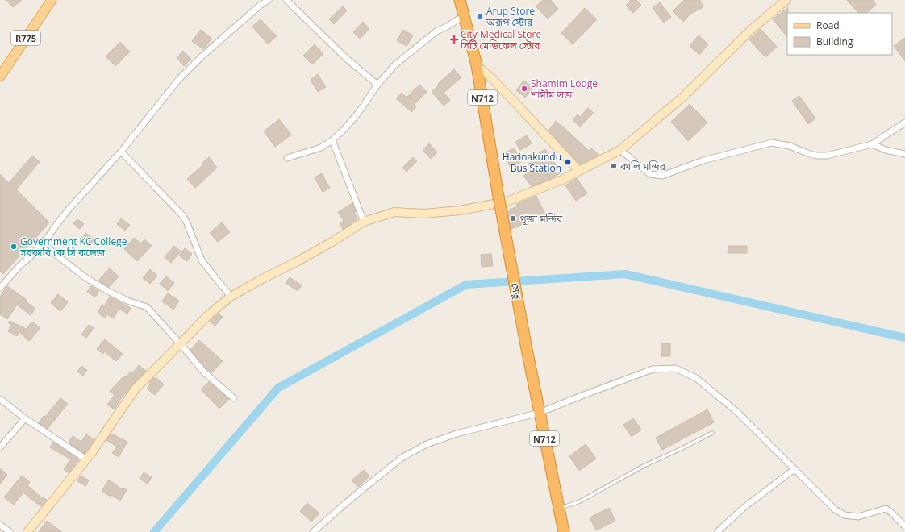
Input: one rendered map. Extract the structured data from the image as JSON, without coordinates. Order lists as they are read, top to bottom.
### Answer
{
  "streets": {
    "highway": ["N712", "সেতু"],
    "main road": ["R775"]
  },
  "crossings": [
    ["N712", "সেতু"]
  ],
  "places": {
    "other": [
      "Arup Store অরূপ স্টোর",
      "Shamim Lodge শামীম লজ",
      "কালি মন্দির",
      "পূজা মন্দির",
      "Government KC College সরকারি কে সি কলেজ"
    ],
    "health": ["City Medical Store সিটি মেডিকেল স্টোর"],
    "transit": ["Harinakundu Bus Station"]
  },
  "legend": ["Road", "Building"]
}
